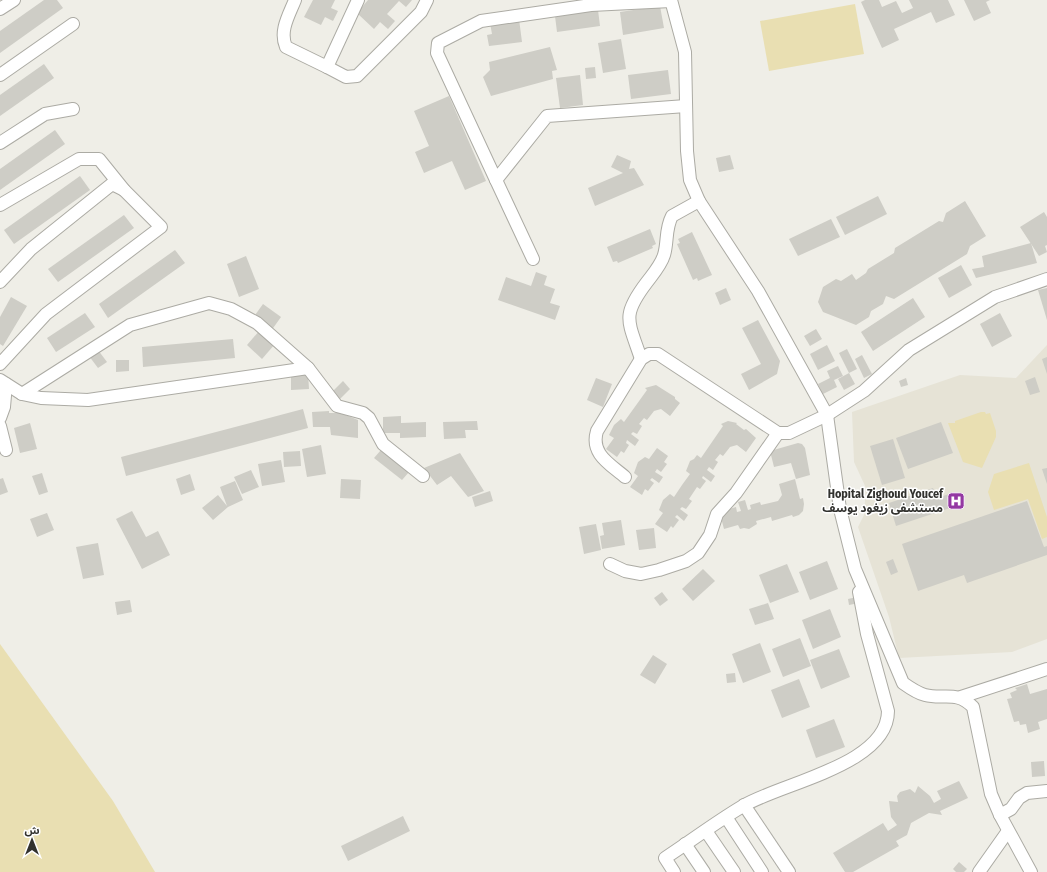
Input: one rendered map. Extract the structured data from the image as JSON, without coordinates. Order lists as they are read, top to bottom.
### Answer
{
  "places": {
    "hospital": ["Hopital Zighoud Youcef مستشفى زيغود يوسف"]
  },
  "north": "top"
}
